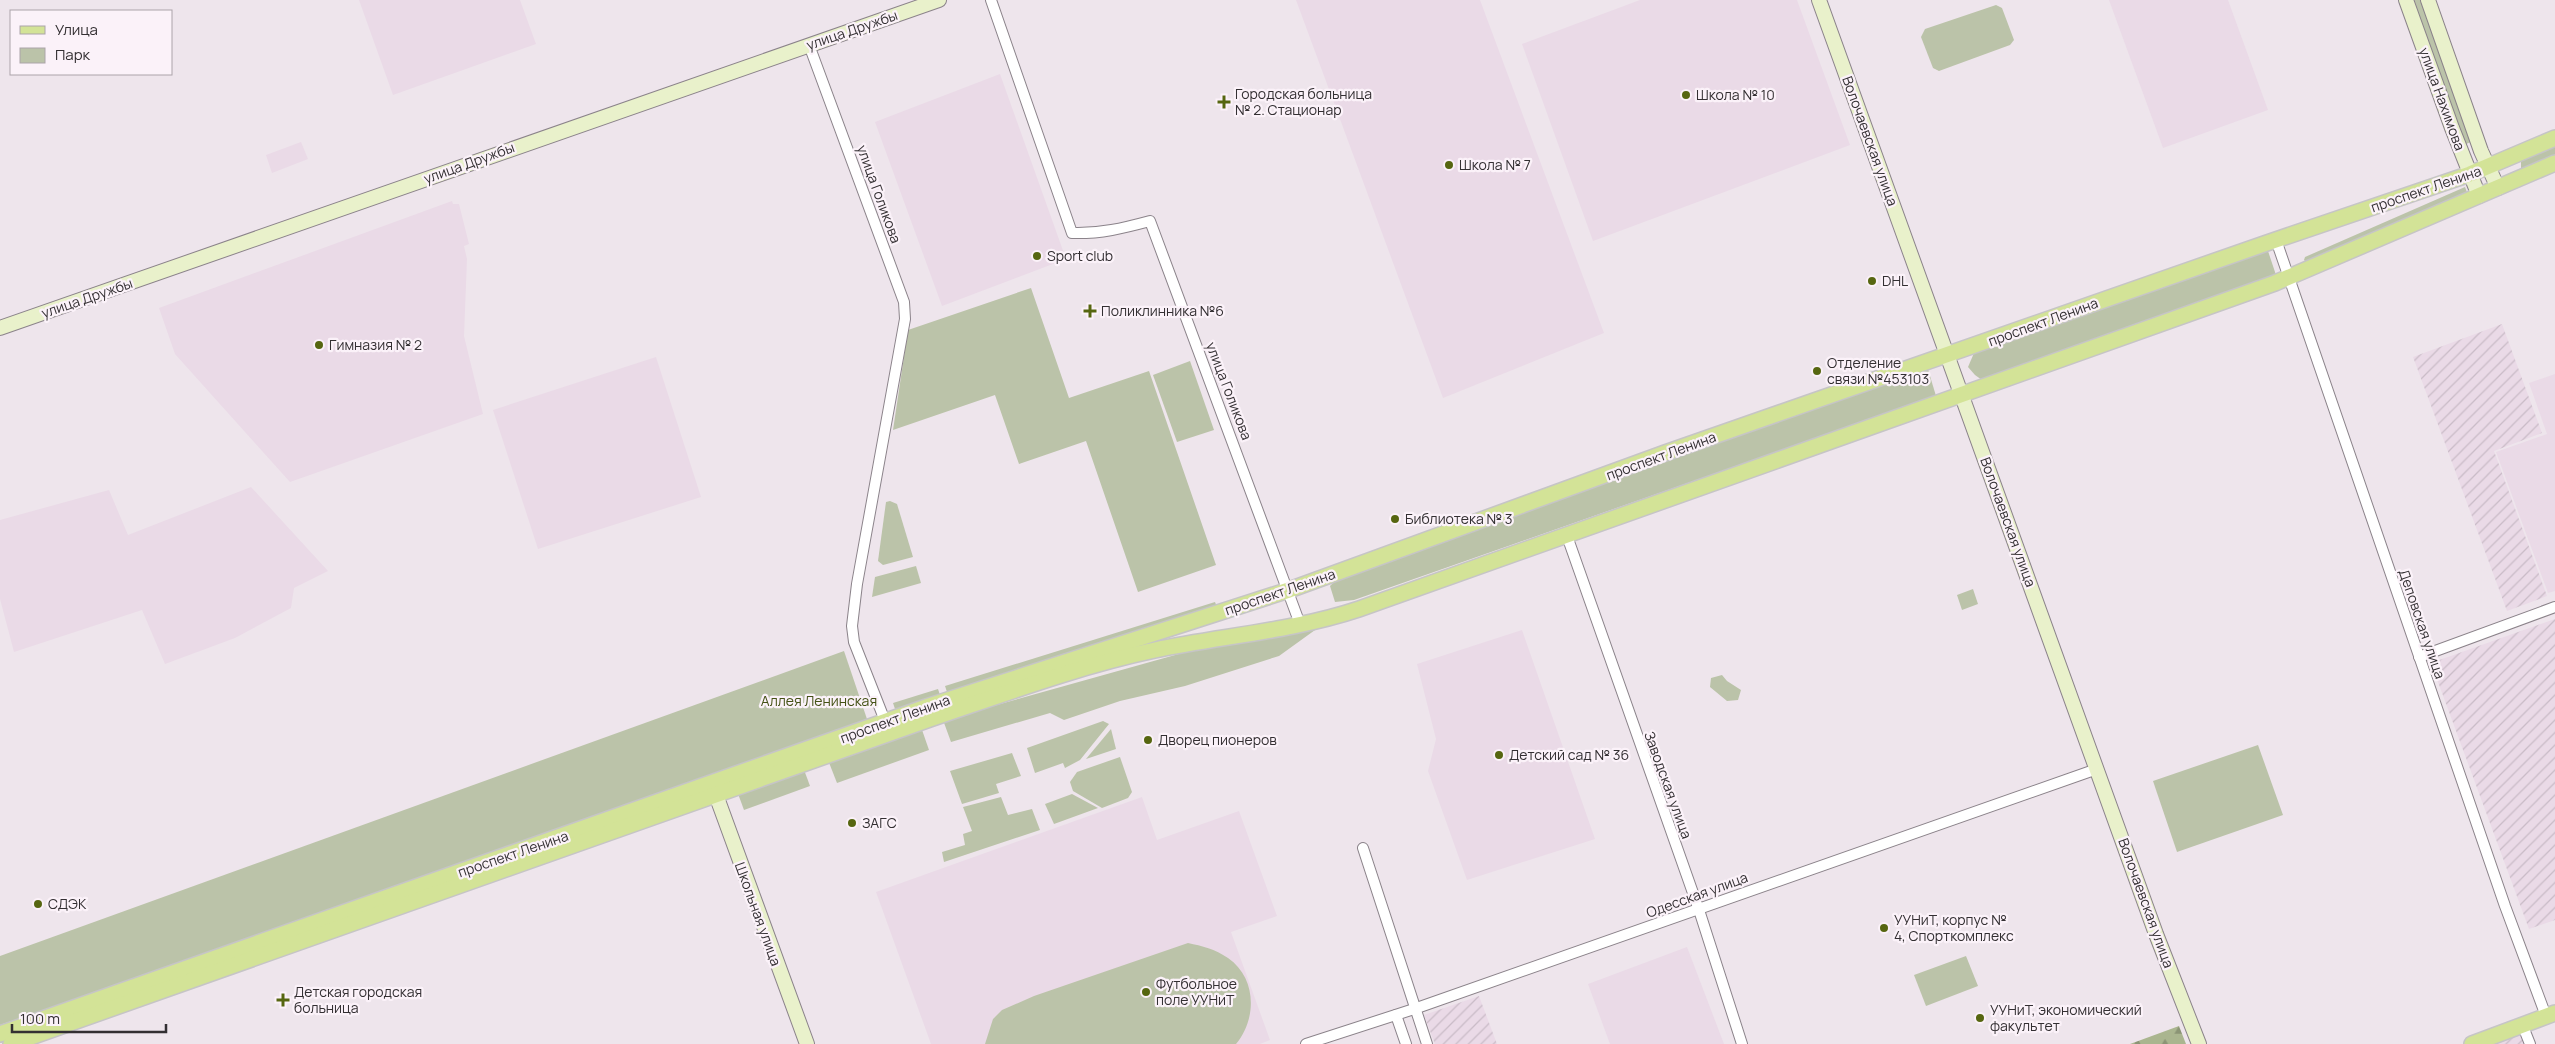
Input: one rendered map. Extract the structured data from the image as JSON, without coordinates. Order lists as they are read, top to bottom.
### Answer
{
  "streets": {
    "main road": ["проспект Ленина"],
    "street": [
      "улица Дружбы",
      "улица Нахимова",
      "Волочаевская улица",
      "улица Голикова",
      "Деповская улица",
      "Заводская улица",
      "Одесская улица",
      "Школьная улица"
    ]
  },
  "crossings": [
    ["улица Дружбы", "улица Голикова"],
    ["улица Нахимова", "проспект Ленина"],
    ["Волочаевская улица", "проспект Ленина"],
    ["Волочаевская улица", "Одесская улица"],
    ["проспект Ленина", "улица Голикова"],
    ["проспект Ленина", "Деповская улица"],
    ["проспект Ленина", "Заводская улица"],
    ["проспект Ленина", "Школьная улица"],
    ["Заводская улица", "Одесская улица"]
  ],
  "parks": ["Аллея Ленинская"],
  "places": {
    "other": [
      "Школа № 10",
      "Школа № 7",
      "Sport club",
      "DHL",
      "Гимназия № 2",
      "Отделение связи №453103",
      "Библиотека № 3",
      "Дворец пионеров",
      "Детский сад № 36",
      "ЗАГС",
      "СДЭК",
      "УУНиТ, корпус № 4, Спорткомплекс",
      "Футбольное поле УУНиТ",
      "УУНиТ, экономический факультет"
    ],
    "health": ["Городская больница № 2. Стационар", "Поликлинника №6", "Детская городская больница"]
  },
  "legend": ["Улица", "Парк"],
  "scale_bar": "100 m"
}
